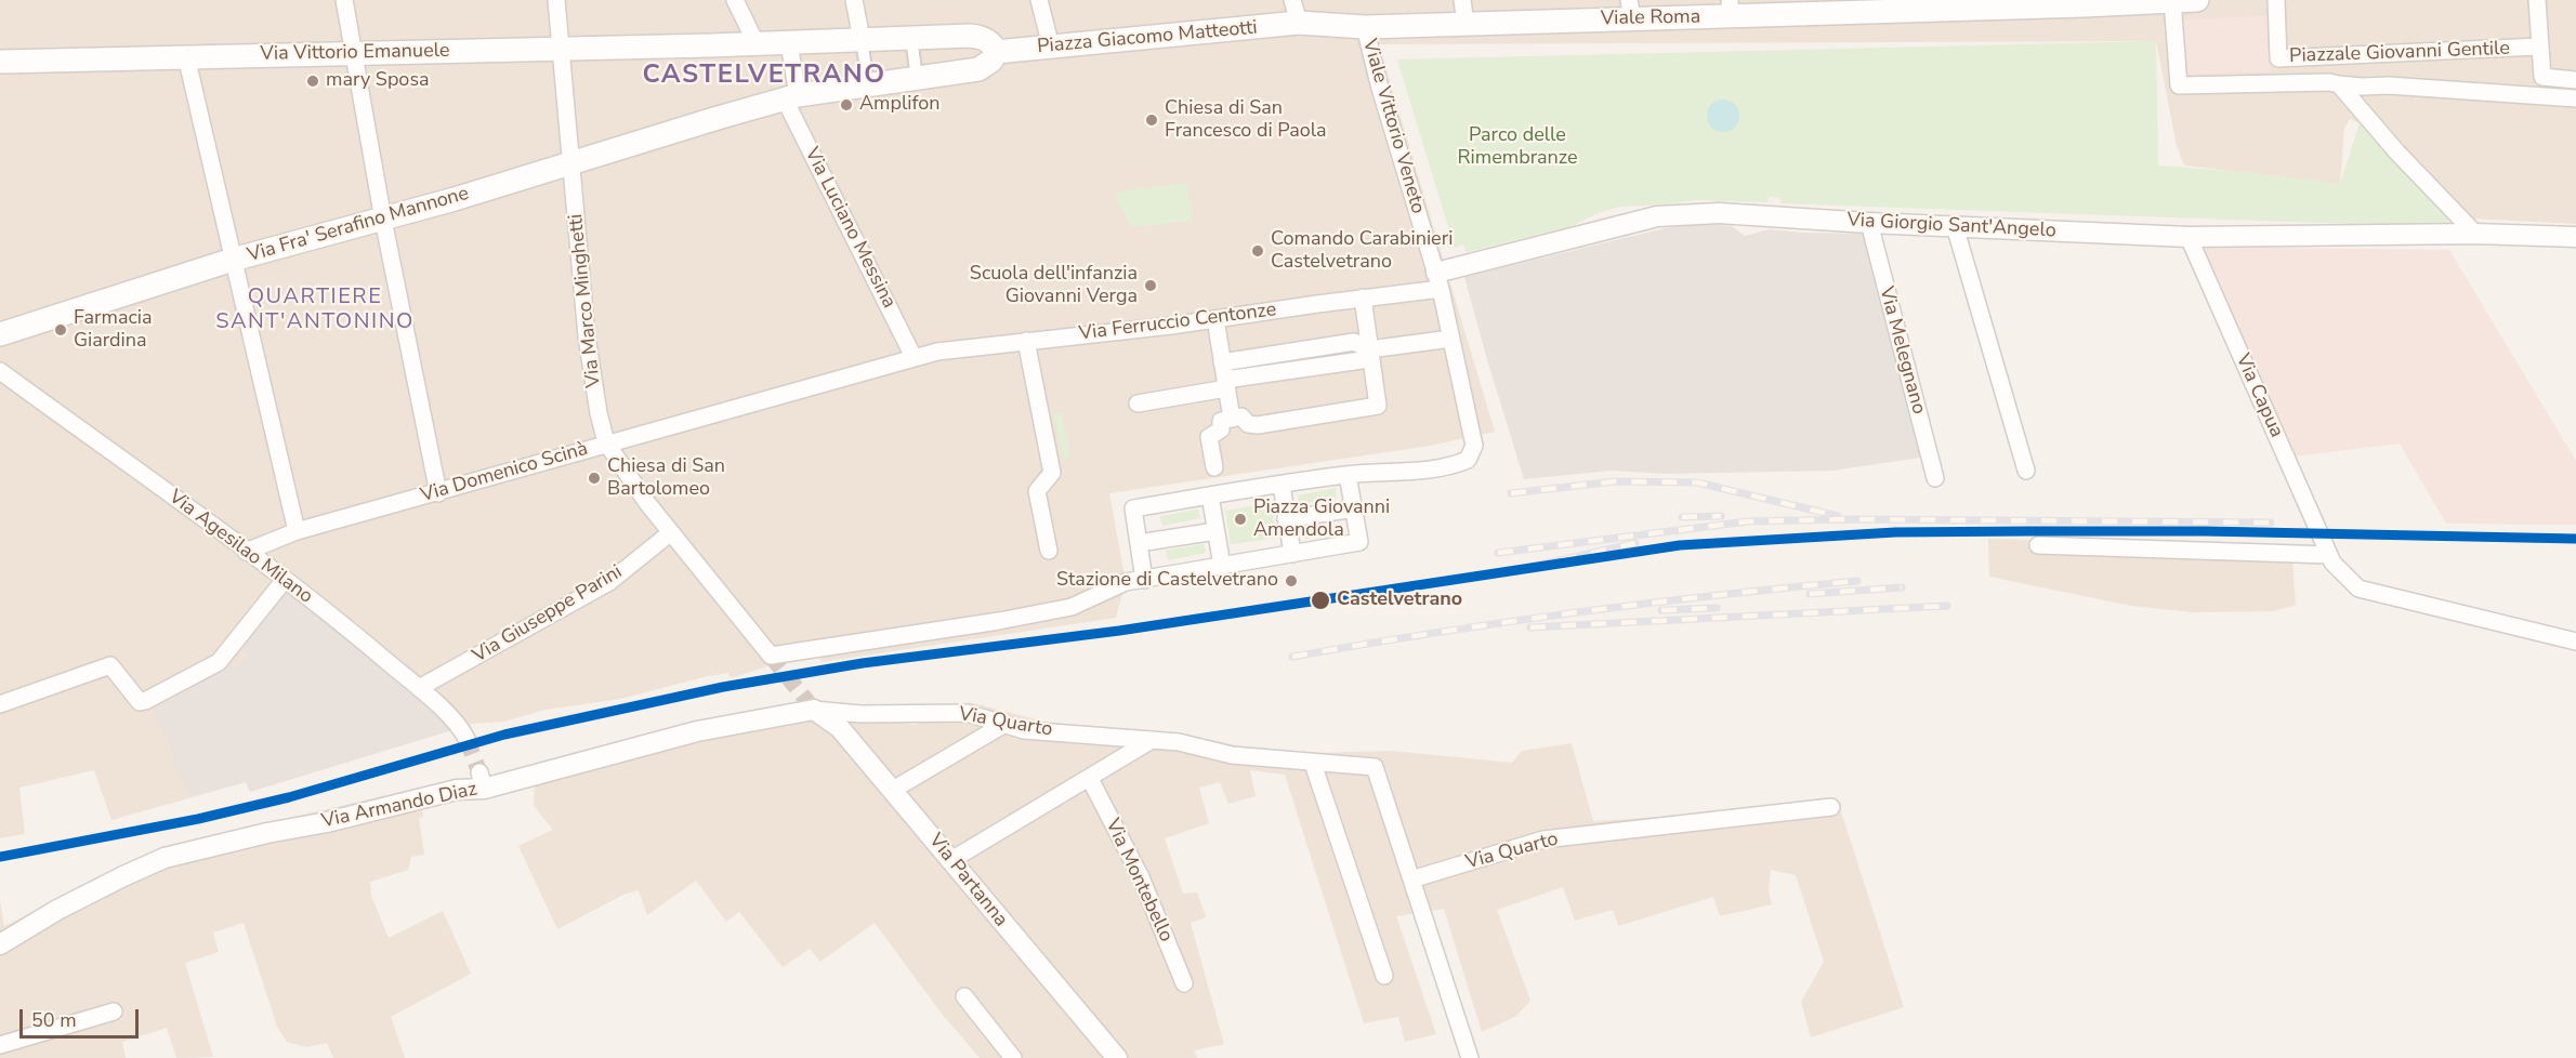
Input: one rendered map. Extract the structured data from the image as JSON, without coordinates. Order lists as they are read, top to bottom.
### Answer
{
  "streets": {
    "main road": [
      "Viale Roma",
      "Piazza Giacomo Matteotti",
      "Via Vittorio Emanuele",
      "Via Fra' Serafino Mannone"
    ],
    "street": [
      "Piazzale Giovanni Gentile",
      "Viale Vittorio Veneto",
      "Via Giorgio Sant'Angelo",
      "Via Luciano Messina",
      "Via Marco Minghetti",
      "Via Ferruccio Centonze",
      "Via Melegnano",
      "Via Capua",
      "Via Domenico Scinà",
      "Via Agesilao Milano",
      "Via Giuseppe Parini",
      "Via Quarto",
      "Via Armando Diaz",
      "Via Partanna",
      "Via Montebello"
    ]
  },
  "crossings": [
    ["Viale Roma", "Piazza Giacomo Matteotti"],
    ["Viale Roma", "Piazzale Giovanni Gentile"],
    ["Viale Roma", "Viale Vittorio Veneto"],
    ["Via Vittorio Emanuele", "Via Marco Minghetti"],
    ["Viale Vittorio Veneto", "Via Giorgio Sant'Angelo"],
    ["Viale Vittorio Veneto", "Via Ferruccio Centonze"],
    ["Via Fra' Serafino Mannone", "Via Luciano Messina"],
    ["Via Fra' Serafino Mannone", "Via Marco Minghetti"],
    ["Via Giorgio Sant'Angelo", "Via Ferruccio Centonze"],
    ["Via Giorgio Sant'Angelo", "Via Melegnano"],
    ["Via Giorgio Sant'Angelo", "Via Capua"],
    ["Via Luciano Messina", "Via Ferruccio Centonze"],
    ["Via Luciano Messina", "Via Domenico Scinà"],
    ["Via Marco Minghetti", "Via Domenico Scinà"],
    ["Via Marco Minghetti", "Via Giuseppe Parini"],
    ["Via Ferruccio Centonze", "Via Domenico Scinà"],
    ["Via Domenico Scinà", "Via Agesilao Milano"],
    ["Via Agesilao Milano", "Via Giuseppe Parini"],
    ["Via Quarto", "Via Armando Diaz"],
    ["Via Quarto", "Via Partanna"],
    ["Via Armando Diaz", "Via Partanna"]
  ],
  "districts": ["CASTELVETRANO", "QUARTIERE SANT'ANTONINO"],
  "parks": ["Parco delle Rimembranze"],
  "places": [
    "mary Sposa",
    "Amplifon",
    "Chiesa di San Francesco di Paola",
    "Comando Carabinieri Castelvetrano",
    "Scuola dell'infanzia Giovanni Verga",
    "Farmacia Giardina",
    "Chiesa di San Bartolomeo",
    "Piazza Giovanni Amendola",
    "Stazione di Castelvetrano",
    "Castelvetrano"
  ],
  "scale_bar": "50 m"
}
